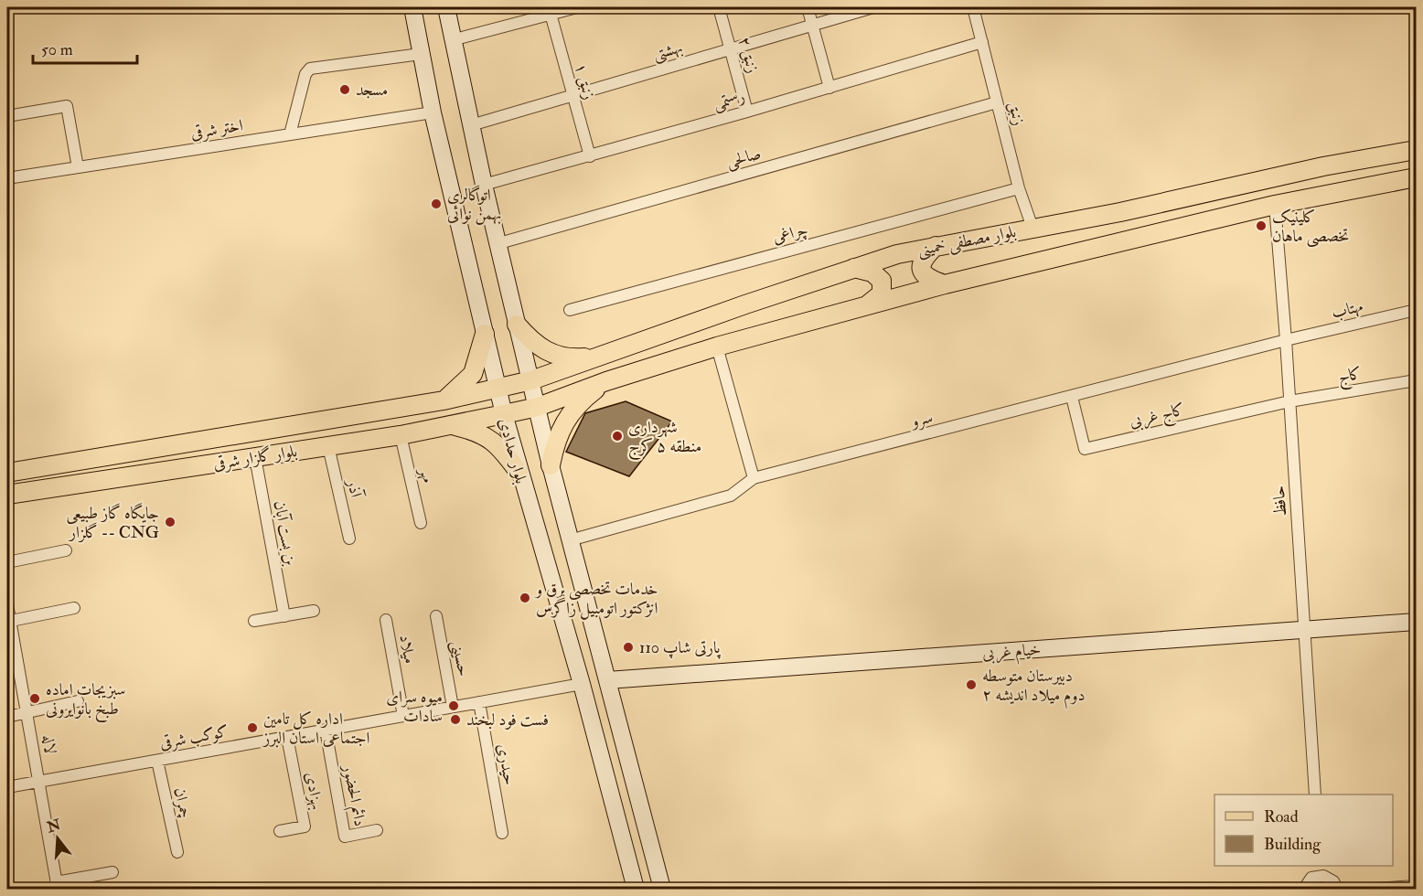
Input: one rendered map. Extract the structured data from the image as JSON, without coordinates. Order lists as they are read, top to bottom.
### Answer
{
  "streets": {
    "main road": [
      "بلوار مصطفی خمینی",
      "بلوار حدادی",
      "بلوار گلزار شرقی",
      "خیام غربی"
    ],
    "street": [
      "بهشتی",
      "زنبق ۲",
      "زنبق ۱",
      "رستمی",
      "زنبق",
      "اختر شرقی",
      "صالحی",
      "چراغی",
      "مهتاب",
      "کاج",
      "کاج غربی",
      "سرو",
      "مهر",
      "آذر",
      "حافظ",
      "بن بست آبان",
      "میلاد",
      "حسینی",
      "کوکب شرقی",
      "لاله",
      "حیدری",
      "بهزادی",
      "دائم الحضور",
      "چمران"
    ]
  },
  "crossings": [
    ["بهشتی", "زنبق ۲"],
    ["بهشتی", "زنبق ۱"],
    ["بهشتی", "بلوار حدادی"],
    ["زنبق ۲", "رستمی"],
    ["زنبق ۱", "رستمی"],
    ["رستمی", "زنبق"],
    ["رستمی", "بلوار حدادی"],
    ["زنبق", "صالحی"],
    ["زنبق", "چراغی"],
    ["زنبق", "بلوار مصطفی خمینی"],
    ["اختر شرقی", "بلوار حدادی"],
    ["صالحی", "بلوار حدادی"],
    ["بلوار مصطفی خمینی", "بلوار حدادی"],
    ["بلوار مصطفی خمینی", "بلوار گلزار شرقی"],
    ["مهتاب", "سرو"],
    ["مهتاب", "حافظ"],
    ["کاج", "کاج غربی"],
    ["کاج", "حافظ"],
    ["کاج غربی", "سرو"],
    ["کاج غربی", "حافظ"],
    ["سرو", "بلوار حدادی"],
    ["سرو", "حافظ"],
    ["بلوار حدادی", "بلوار گلزار شرقی"],
    ["بلوار حدادی", "خیام غربی"],
    ["بلوار حدادی", "کوکب شرقی"],
    ["بلوار گلزار شرقی", "مهر"],
    ["بلوار گلزار شرقی", "آذر"],
    ["بلوار گلزار شرقی", "بن بست آبان"],
    ["حافظ", "خیام غربی"],
    ["میلاد", "کوکب شرقی"],
    ["حسینی", "کوکب شرقی"],
    ["کوکب شرقی", "لاله"],
    ["کوکب شرقی", "حیدری"],
    ["کوکب شرقی", "بهزادی"],
    ["کوکب شرقی", "دائم الحضور"],
    ["کوکب شرقی", "چمران"]
  ],
  "places": [
    "مسجد",
    "اتوگالری بهمن نوائی",
    "کلینیک تخصصی ماهان",
    "شهرداری منطقه ۵ کرج",
    "جایگاه گاز طبیعی گلزار -- CNG",
    "خدمات تخصصی برق و انژکتور اتومبیل زاگرس",
    "پارتی شاپ 110",
    "دبیرستان متوسطه دوم میلاد اندیشه ۲",
    "سبزیجات اماده طبخ بانوایرونی",
    "میوه سرای سادات",
    "فست فود لبخند",
    "اداره کل تامین اجتماعی استان البرز"
  ],
  "legend": ["Road", "Building"],
  "scale_bar": "50 m",
  "north": "top"
}
